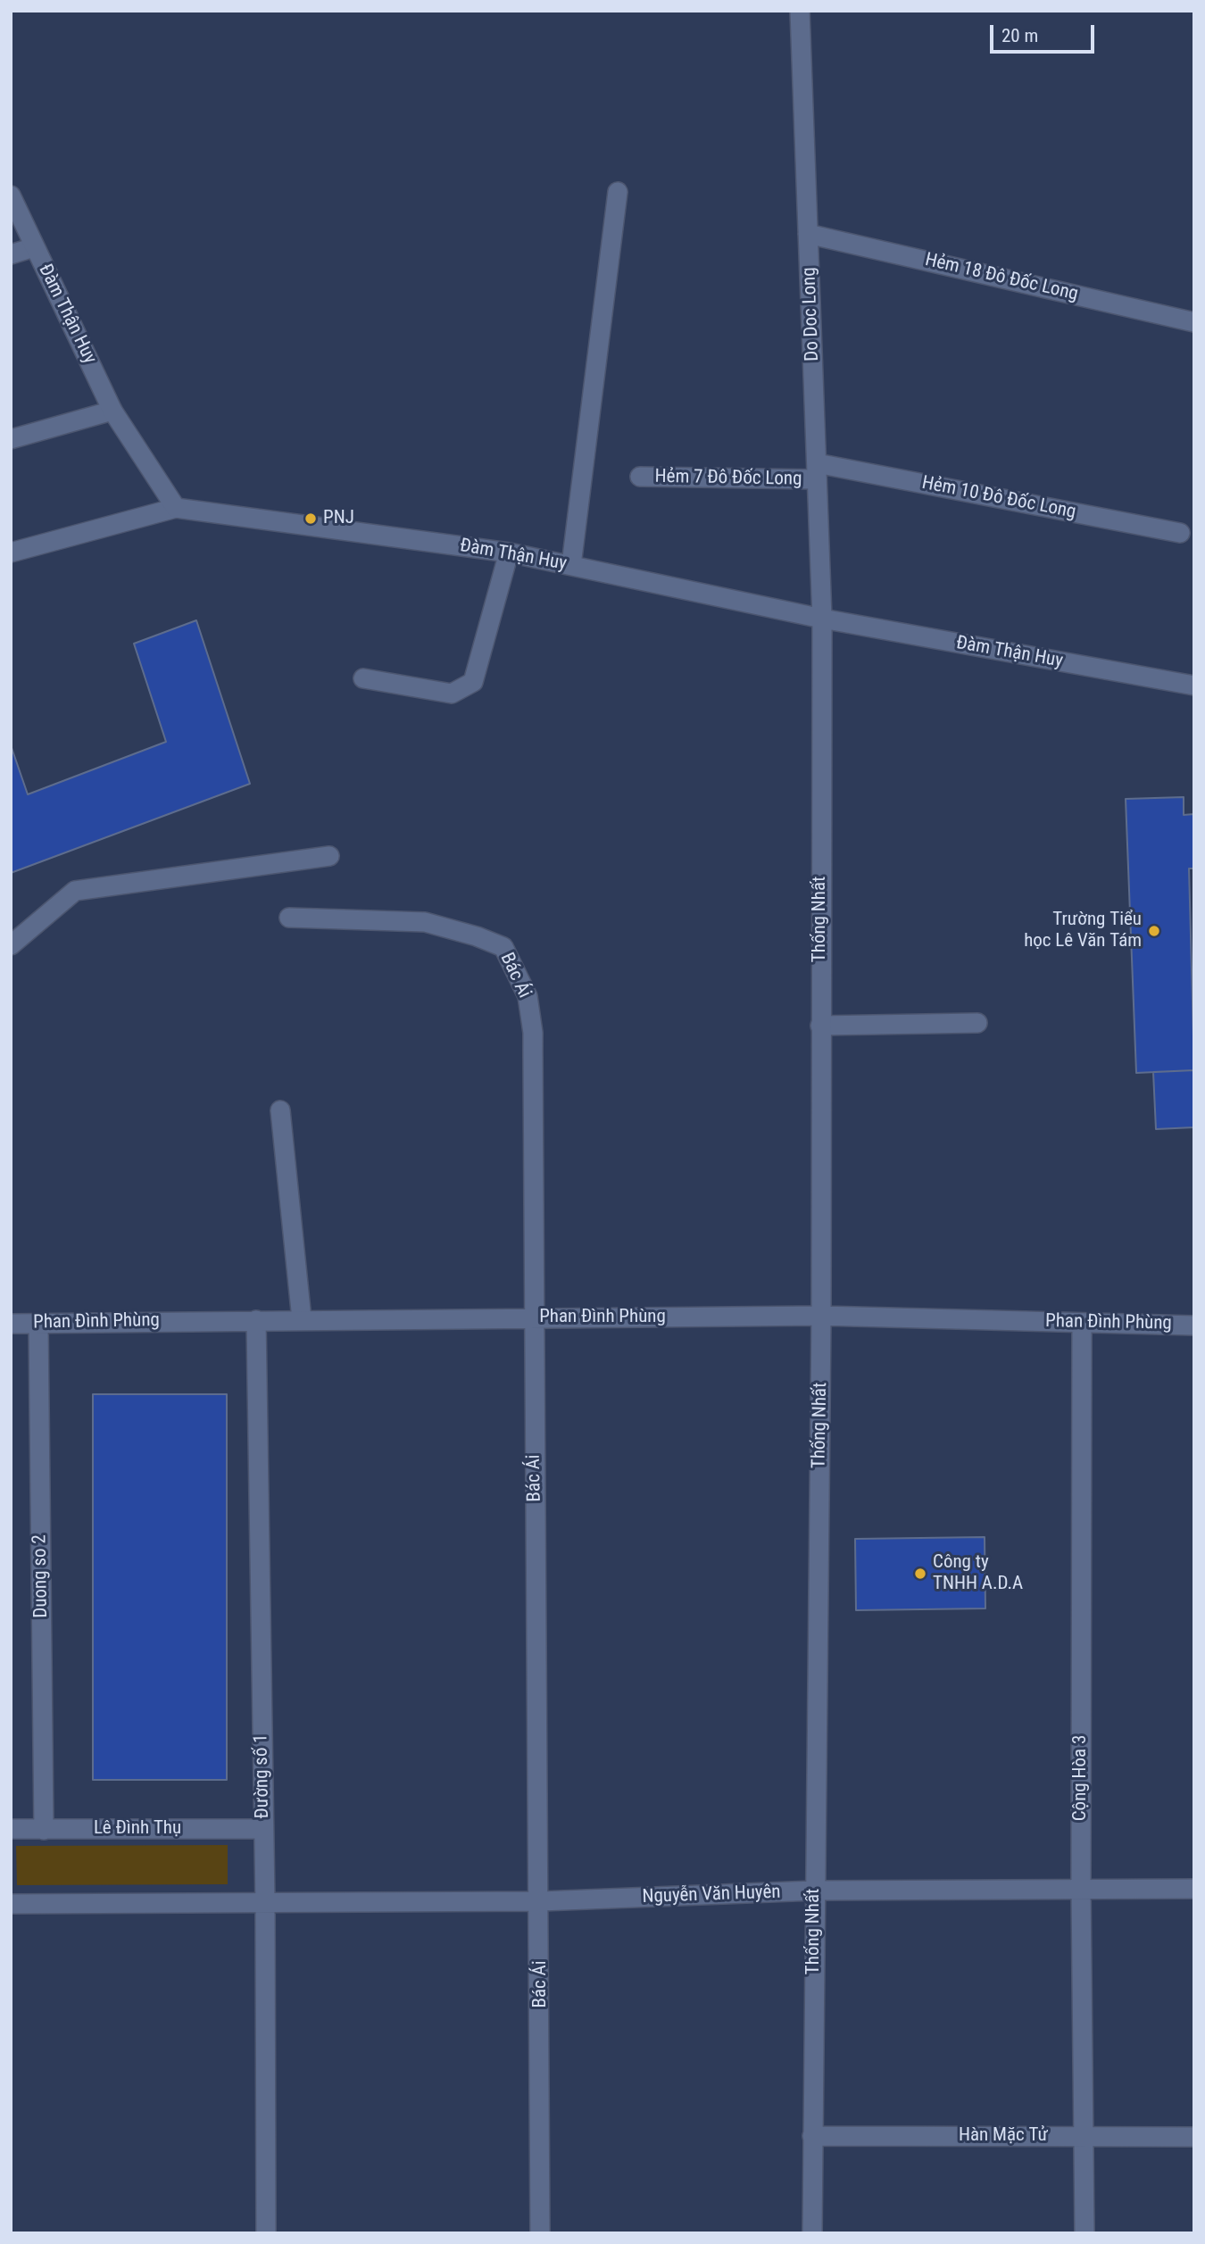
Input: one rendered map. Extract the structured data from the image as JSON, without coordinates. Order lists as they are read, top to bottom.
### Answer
{
  "streets": {
    "street": [
      "Hẻm 18 Đô Đốc Long",
      "Đàm Thận Huy",
      "Do Doc Long",
      "Hẻm 7 Đô Đốc Long",
      "Hẻm 10 Đô Đốc Long",
      "Thống Nhất",
      "Bác Ái",
      "Phan Đình Phùng",
      "Duong so 2",
      "Đường số 1",
      "Cộng Hòa 3",
      "Lê Đình Thụ",
      "Nguyễn Văn Huyên",
      "Hàn Mặc Tử"
    ]
  },
  "crossings": [
    ["Hẻm 18 Đô Đốc Long", "Do Doc Long"],
    ["Đàm Thận Huy", "Do Doc Long"],
    ["Đàm Thận Huy", "Thống Nhất"],
    ["Do Doc Long", "Hẻm 7 Đô Đốc Long"],
    ["Do Doc Long", "Hẻm 10 Đô Đốc Long"],
    ["Do Doc Long", "Thống Nhất"],
    ["Hẻm 7 Đô Đốc Long", "Hẻm 10 Đô Đốc Long"],
    ["Thống Nhất", "Phan Đình Phùng"],
    ["Thống Nhất", "Nguyễn Văn Huyên"],
    ["Thống Nhất", "Hàn Mặc Tử"],
    ["Bác Ái", "Phan Đình Phùng"],
    ["Bác Ái", "Nguyễn Văn Huyên"],
    ["Phan Đình Phùng", "Duong so 2"],
    ["Phan Đình Phùng", "Đường số 1"],
    ["Phan Đình Phùng", "Cộng Hòa 3"],
    ["Duong so 2", "Lê Đình Thụ"],
    ["Đường số 1", "Lê Đình Thụ"],
    ["Đường số 1", "Nguyễn Văn Huyên"],
    ["Cộng Hòa 3", "Nguyễn Văn Huyên"],
    ["Cộng Hòa 3", "Hàn Mặc Tử"]
  ],
  "places": ["PNJ", "Trường Tiểu học Lê Văn Tám", "Công ty TNHH A.D.A"],
  "scale_bar": "20 m"
}
